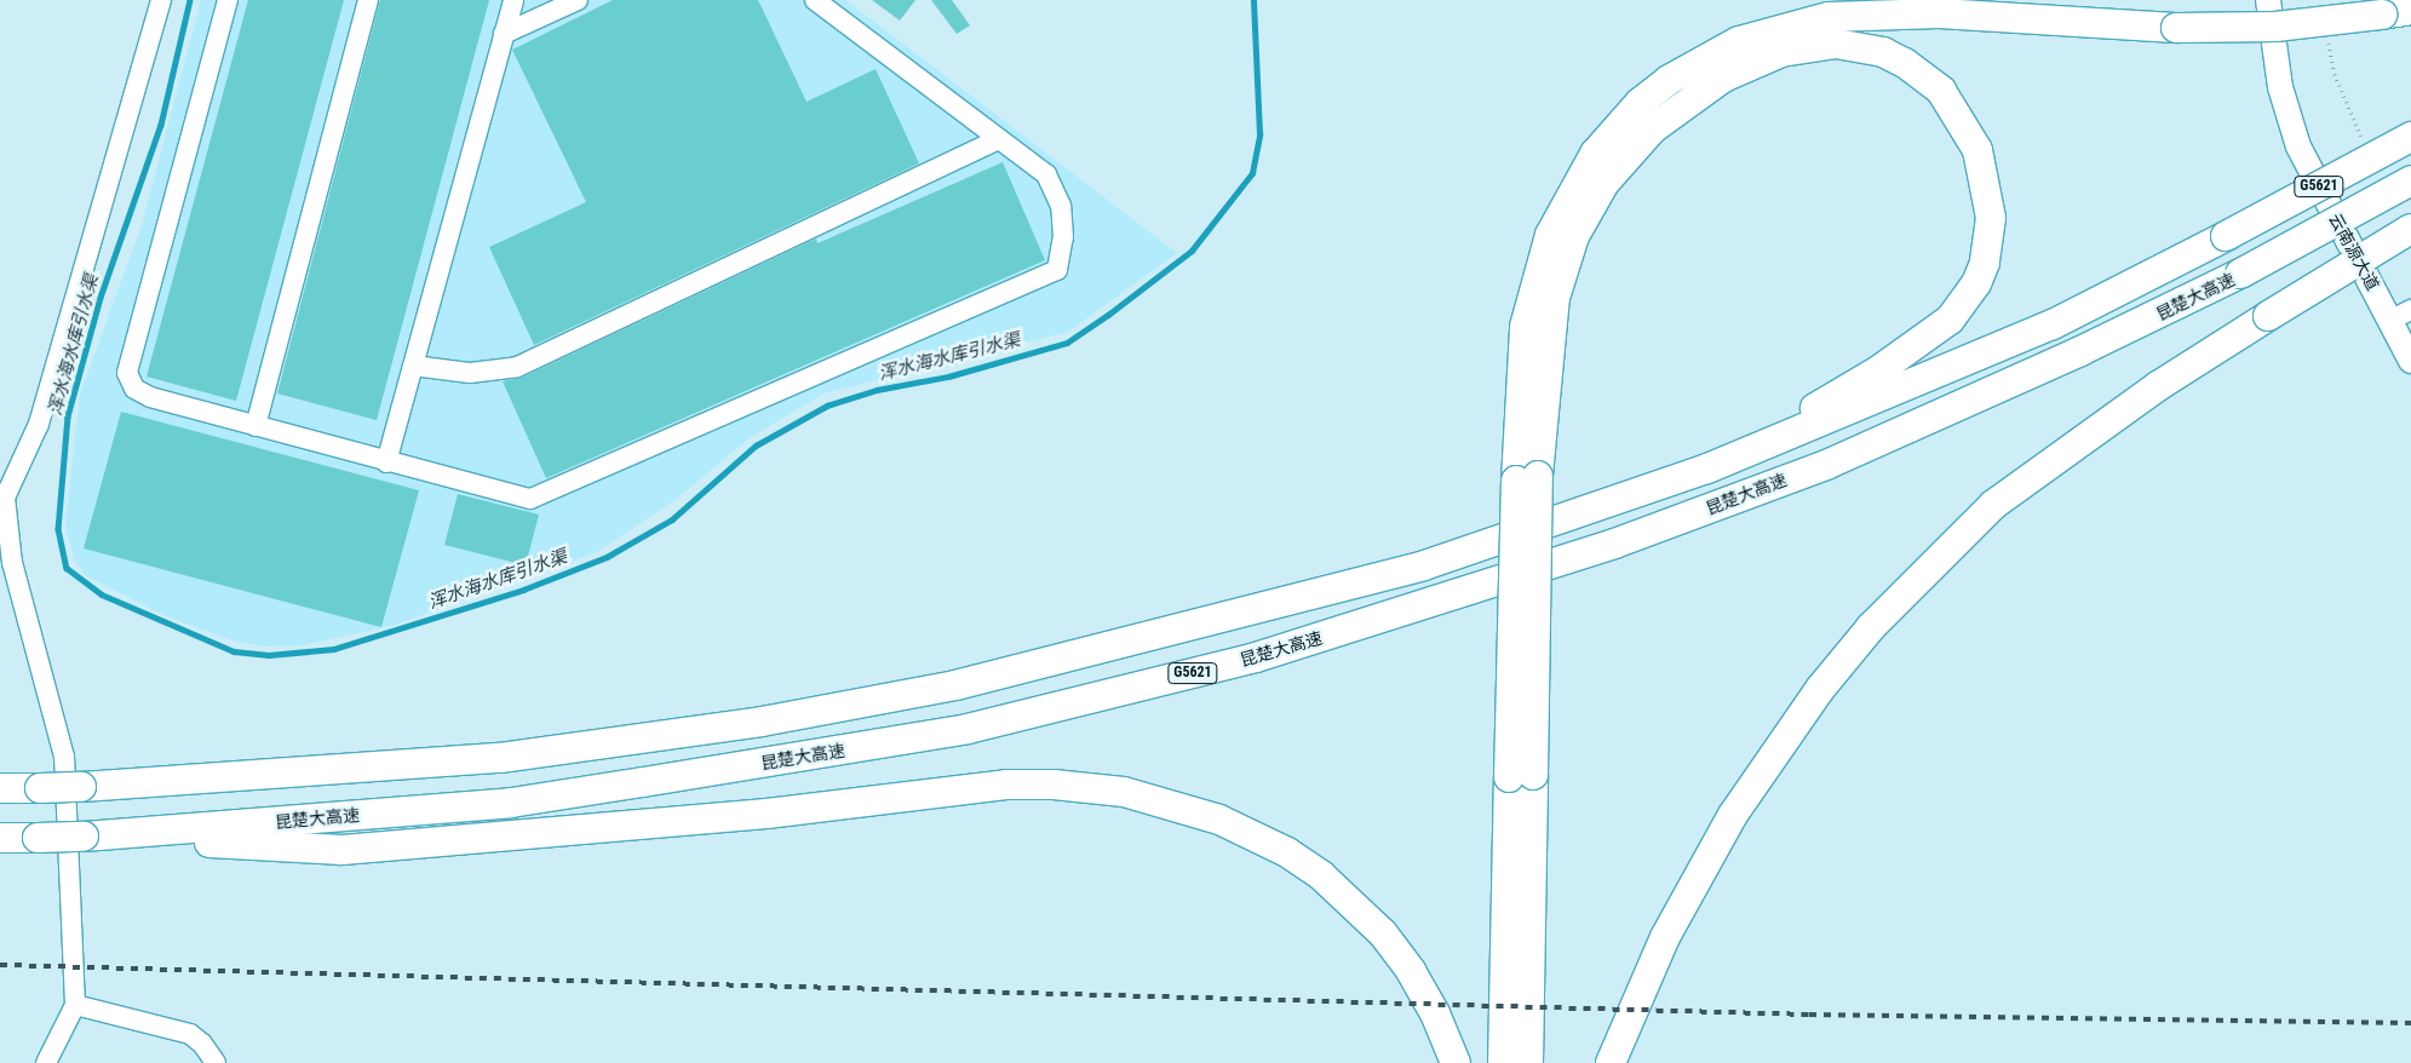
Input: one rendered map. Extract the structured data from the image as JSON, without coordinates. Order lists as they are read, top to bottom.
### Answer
{
  "streets": {
    "highway": ["G5621", "昆楚大高速"],
    "main road": ["云南源大道"]
  },
  "water": ["浑水海水库引水渠"]
}
